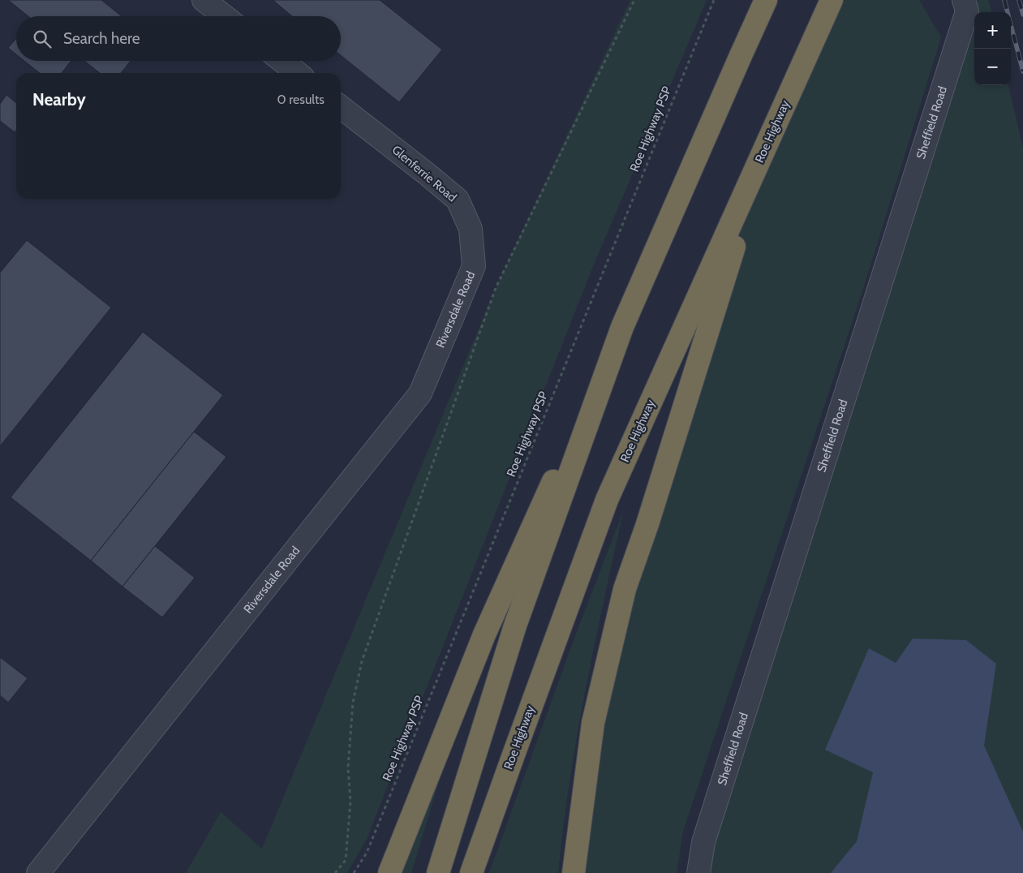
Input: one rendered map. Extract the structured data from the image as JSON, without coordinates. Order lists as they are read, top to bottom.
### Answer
{
  "streets": {
    "highway": ["Roe Highway"],
    "street": ["Sheffield Road", "Glenferrie Road", "Riversdale Road"],
    "path": ["Roe Highway PSP"]
  },
  "crossings": [
    ["Glenferrie Road", "Riversdale Road"]
  ],
  "page": {
    "map_buttons": ["+", "−"],
    "search": "Search here",
    "heading": ["Nearby", "0 results"]
  }
}
